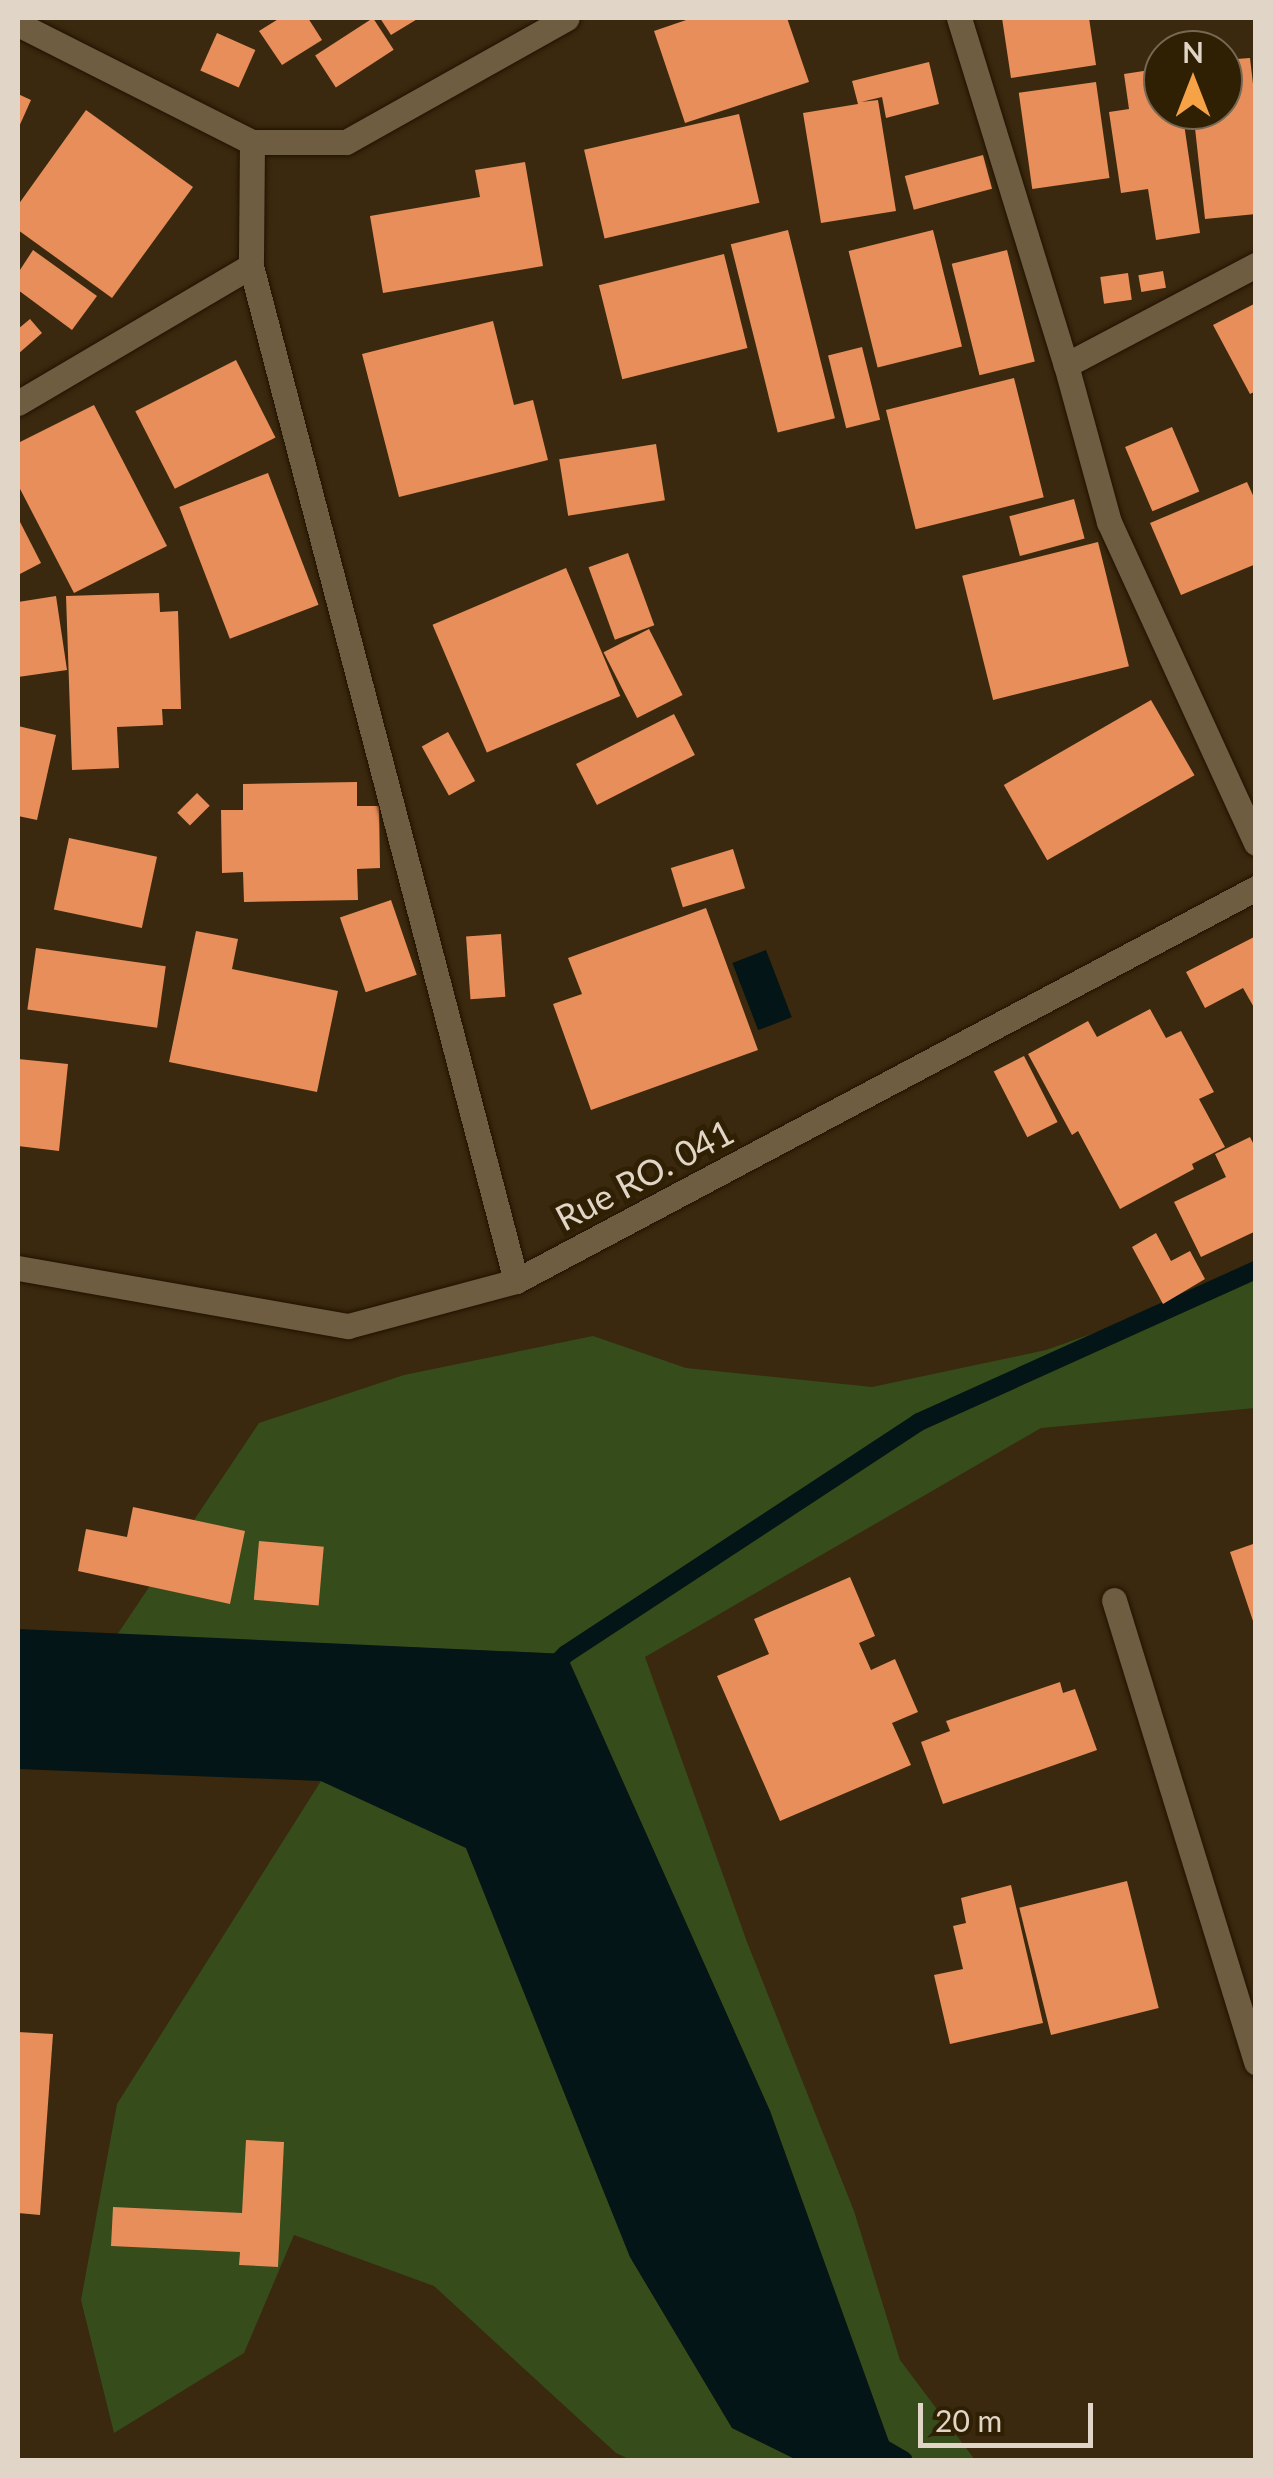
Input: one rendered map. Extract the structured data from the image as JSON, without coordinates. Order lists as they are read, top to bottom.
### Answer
{
  "streets": {
    "street": ["Rue RO. 041"]
  },
  "scale_bar": "20 m",
  "north": "top"
}
